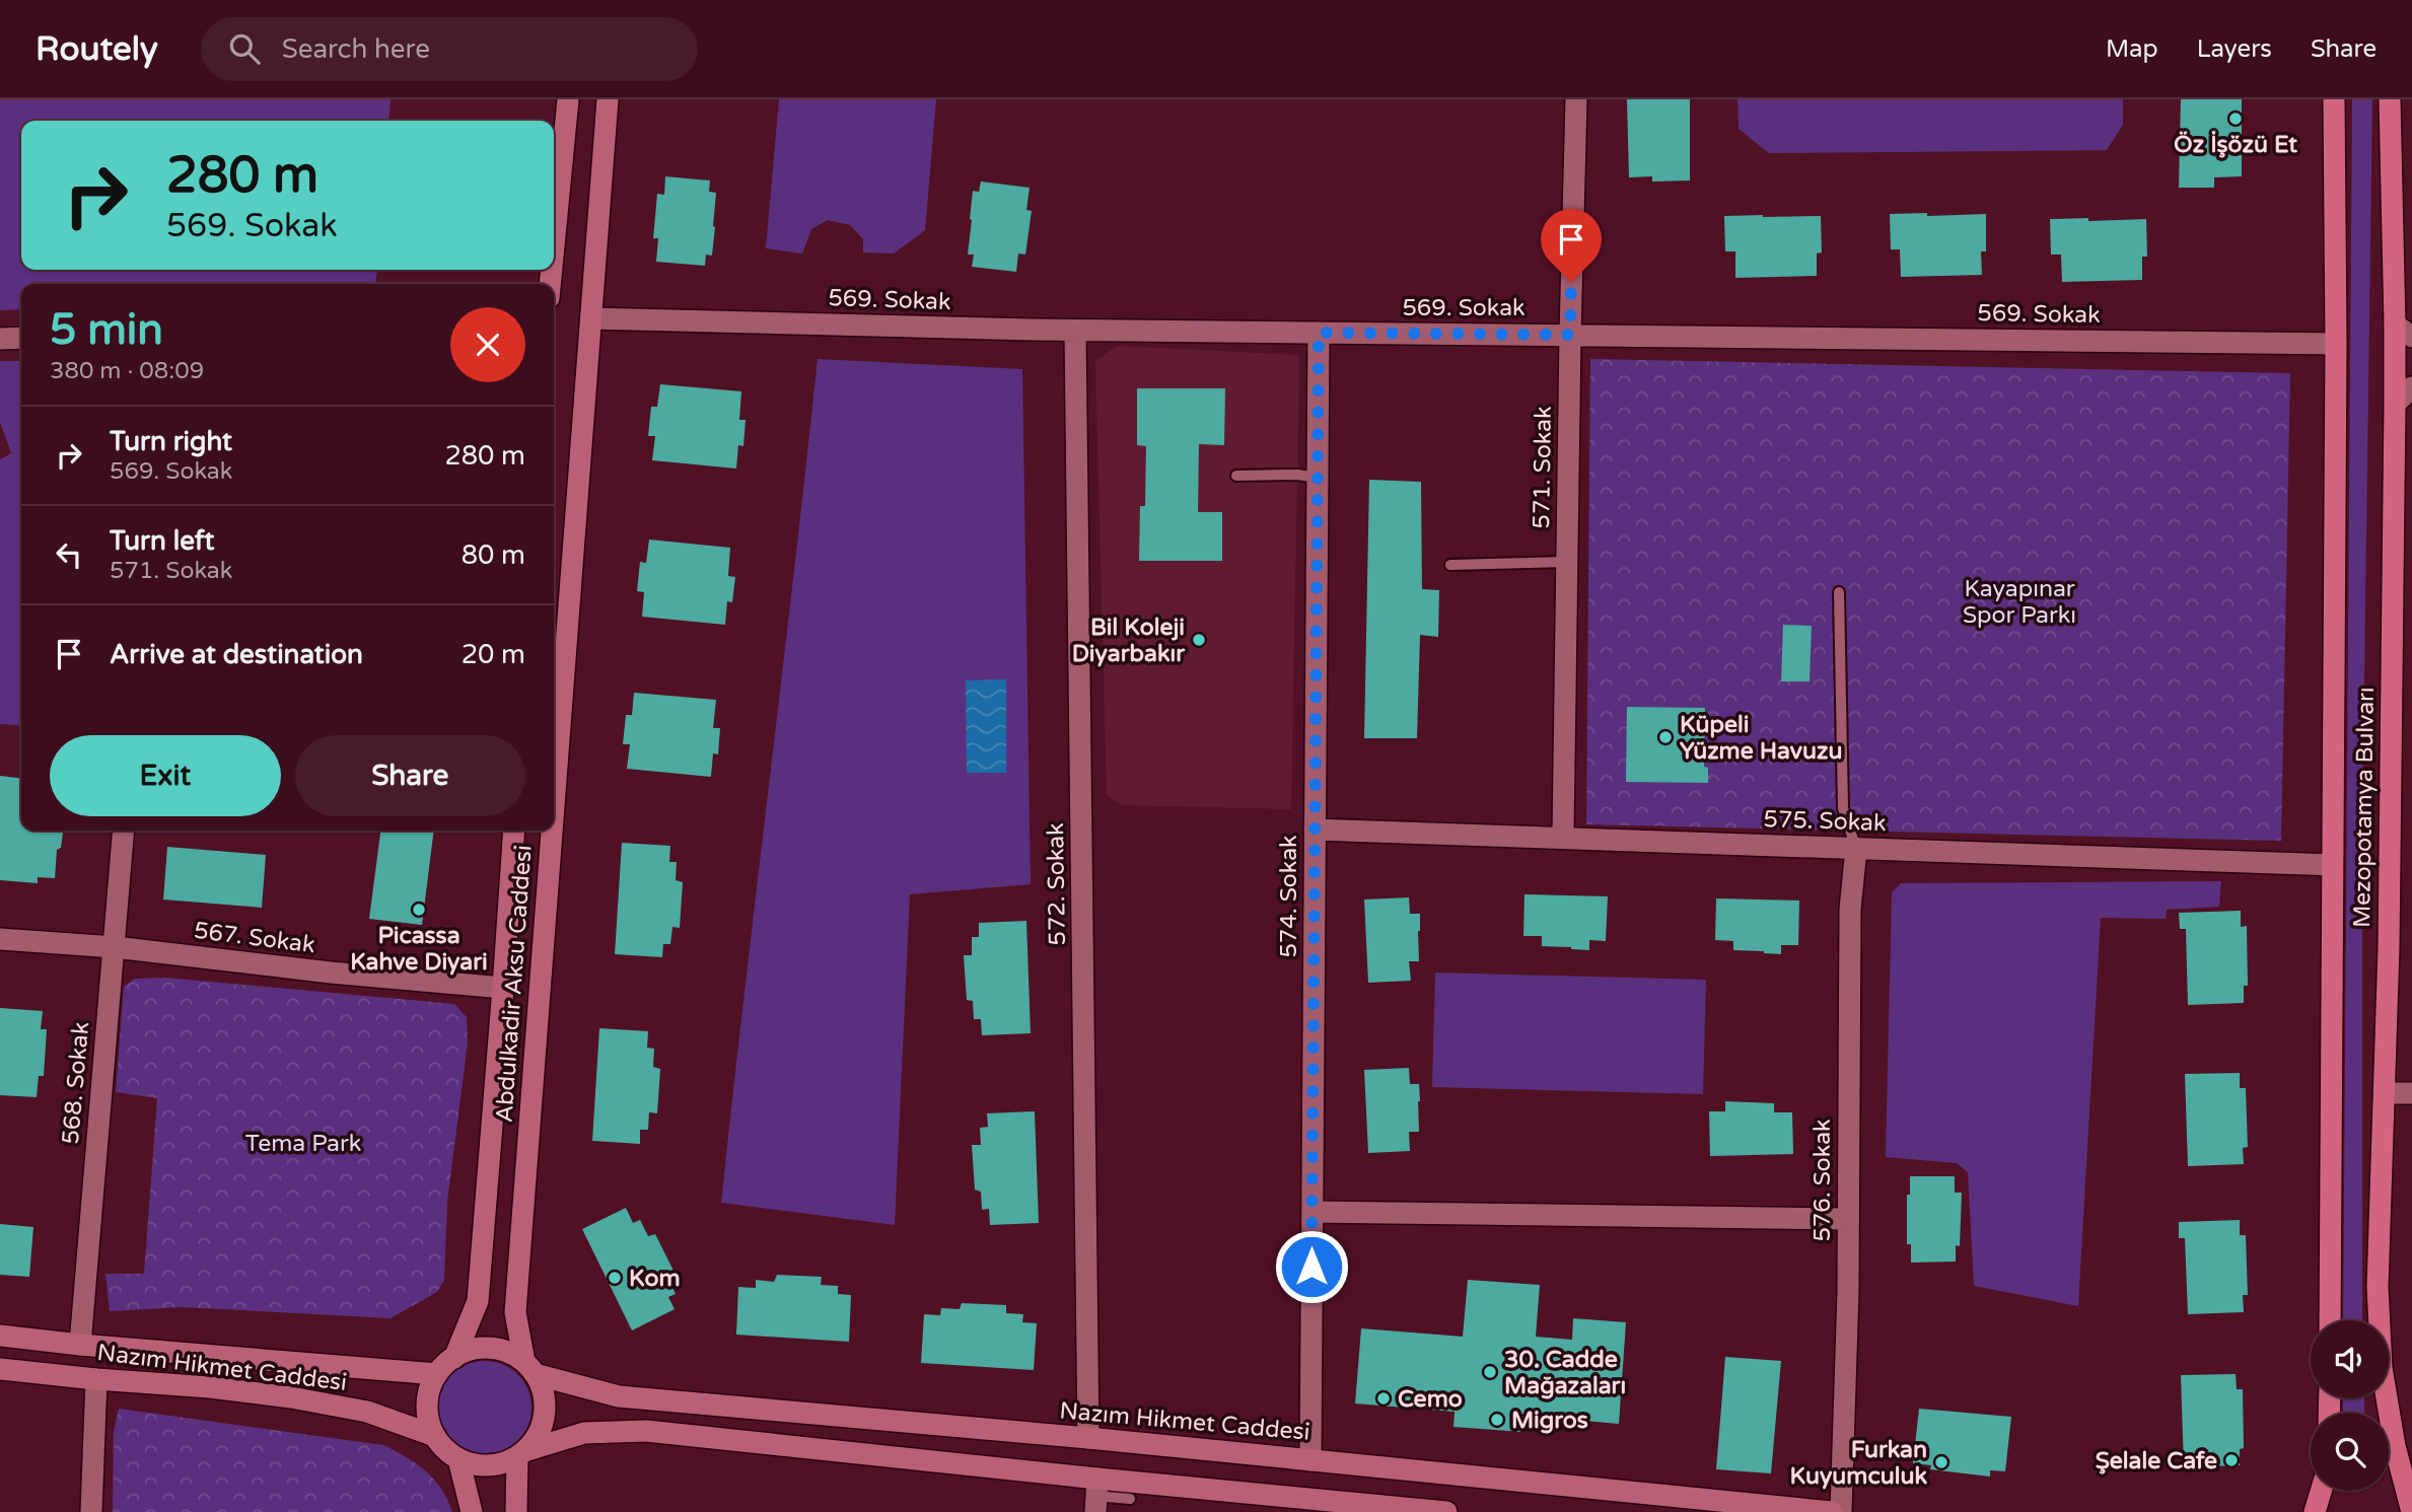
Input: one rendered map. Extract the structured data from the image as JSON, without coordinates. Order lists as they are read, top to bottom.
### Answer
{
  "streets": {
    "main road": ["Mezopotamya Bulvarı", "Abdulkadir Aksu Caddesi", "Nazım Hikmet Caddesi"],
    "street": [
      "569. Sokak",
      "571. Sokak",
      "575. Sokak",
      "572. Sokak",
      "574. Sokak",
      "567. Sokak",
      "568. Sokak",
      "576. Sokak"
    ]
  },
  "crossings": [
    ["569. Sokak", "571. Sokak"],
    ["569. Sokak", "572. Sokak"],
    ["569. Sokak", "574. Sokak"],
    ["569. Sokak", "Abdulkadir Aksu Caddesi"],
    ["571. Sokak", "575. Sokak"],
    ["575. Sokak", "574. Sokak"],
    ["575. Sokak", "576. Sokak"],
    ["572. Sokak", "Nazım Hikmet Caddesi"],
    ["574. Sokak", "Nazım Hikmet Caddesi"],
    ["567. Sokak", "Abdulkadir Aksu Caddesi"],
    ["567. Sokak", "568. Sokak"],
    ["Abdulkadir Aksu Caddesi", "Nazım Hikmet Caddesi"],
    ["568. Sokak", "Nazım Hikmet Caddesi"]
  ],
  "parks": ["Kayapınar Spor Parkı", "Tema Park"],
  "places": [
    "Öz İşözü Et",
    "Bil Koleji Diyarbakır",
    "Küpeli Yüzme Havuzu",
    "Picassa Kahve Diyari",
    "Kom",
    "30. Cadde Mağazaları",
    "Cemo",
    "Migros",
    "Şelale Cafe",
    "Furkan Kuyumculuk"
  ],
  "page": {
    "header": "Routely",
    "search": "Search here",
    "nav": ["Map", "Layers", "Share"],
    "turn": ["280 m", "569. Sokak"],
    "heading": ["5 min", "380 m · 08:09"],
    "list": [
      {
        "name": "Turn right",
        "note": "569. Sokak",
        "value": "280 m"
      },
      {
        "name": "Turn left",
        "note": "571. Sokak",
        "value": "80 m"
      },
      {
        "name": "Arrive at destination",
        "value": "20 m"
      }
    ],
    "buttons": ["Exit", "Share"]
  }
}
